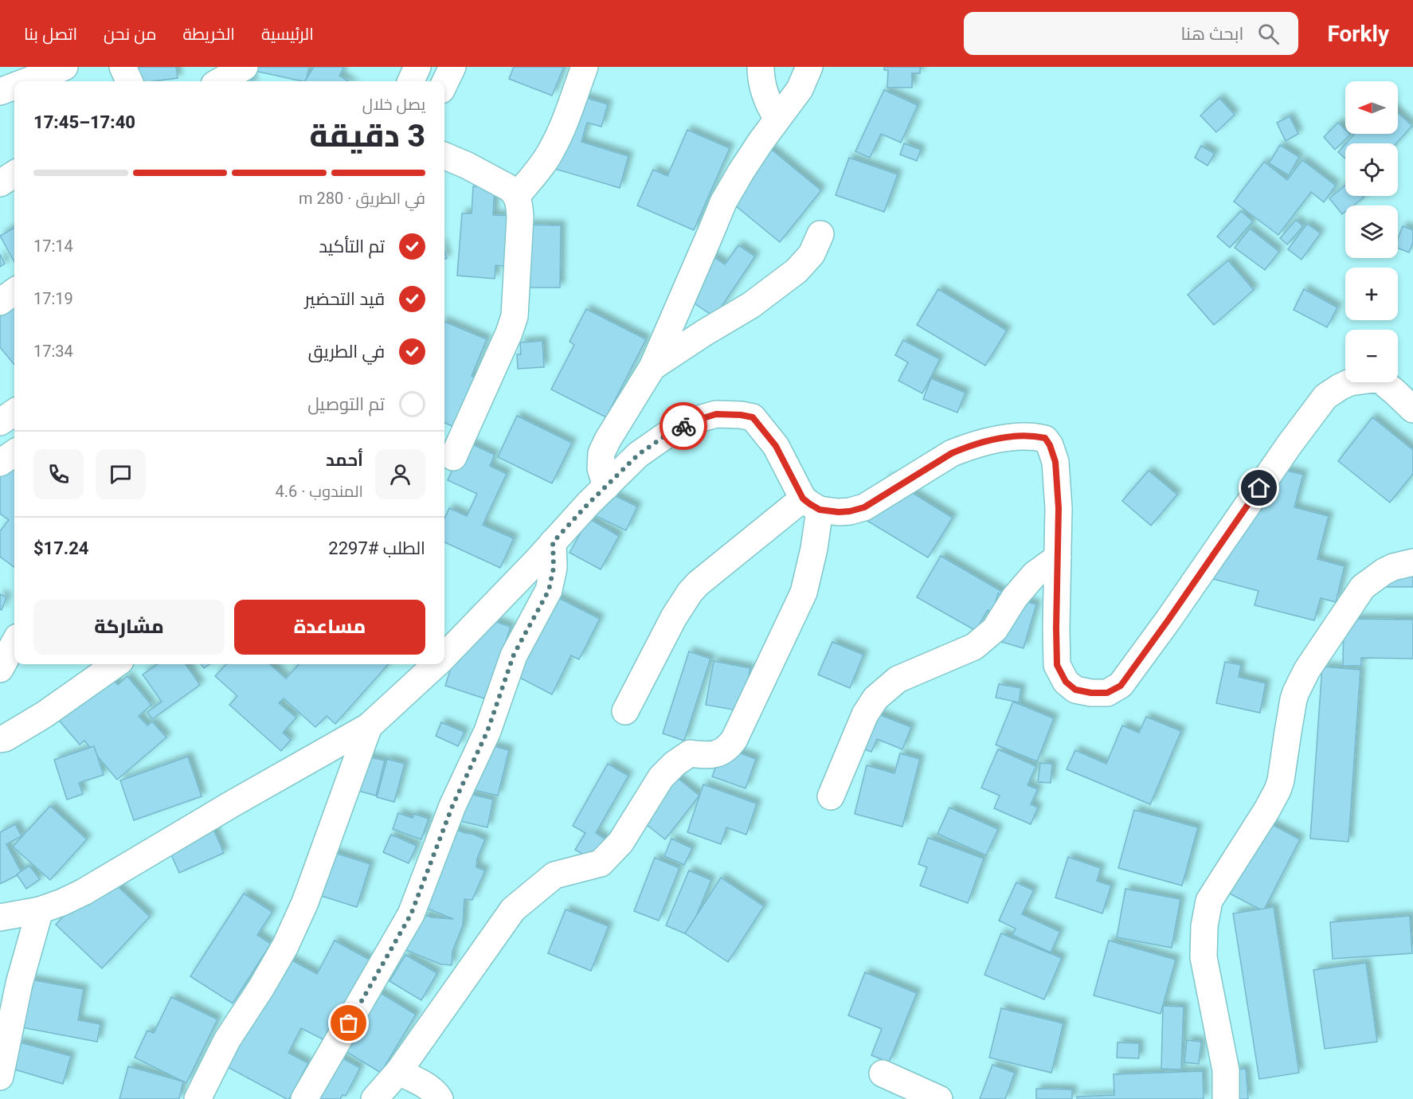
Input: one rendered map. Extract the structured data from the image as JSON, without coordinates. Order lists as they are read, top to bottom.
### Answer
{
  "north": "left",
  "page": {
    "header": "Forkly",
    "search": "ابحث هنا",
    "nav": [
      "الرئيسية",
      "الخريطة",
      "من نحن",
      "اتصل بنا"
    ],
    "map_buttons": ["+", "−"],
    "heading": ["3 دقيقة", "يصل خلال", "17:40–17:45"],
    "panel": [
      "أحمد",
      "المندوب · 4.6",
      "الطلب #2297",
      "$17.24"
    ],
    "bar": "في الطريق · 280 m",
    "list": [
      ["تم التأكيد", "17:14"],
      ["قيد التحضير", "17:19"],
      ["في الطريق", "17:34"],
      "تم التوصيل"
    ],
    "buttons": ["مساعدة", "مشاركة"]
  }
}
